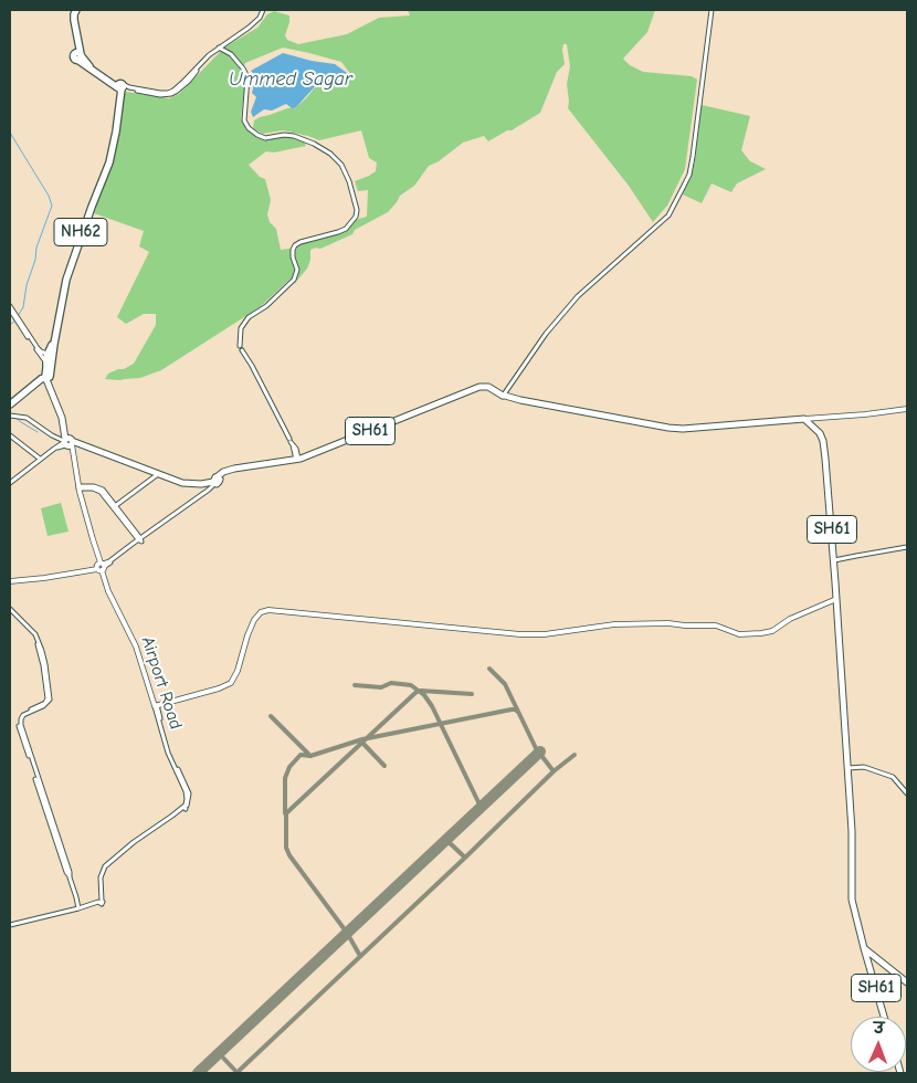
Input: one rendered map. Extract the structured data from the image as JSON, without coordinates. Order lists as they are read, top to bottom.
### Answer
{
  "streets": {
    "highway": ["NH62"],
    "main road": ["SH61", "Airport Road"]
  },
  "water": ["Ummed Sagar"],
  "north": "top"
}
